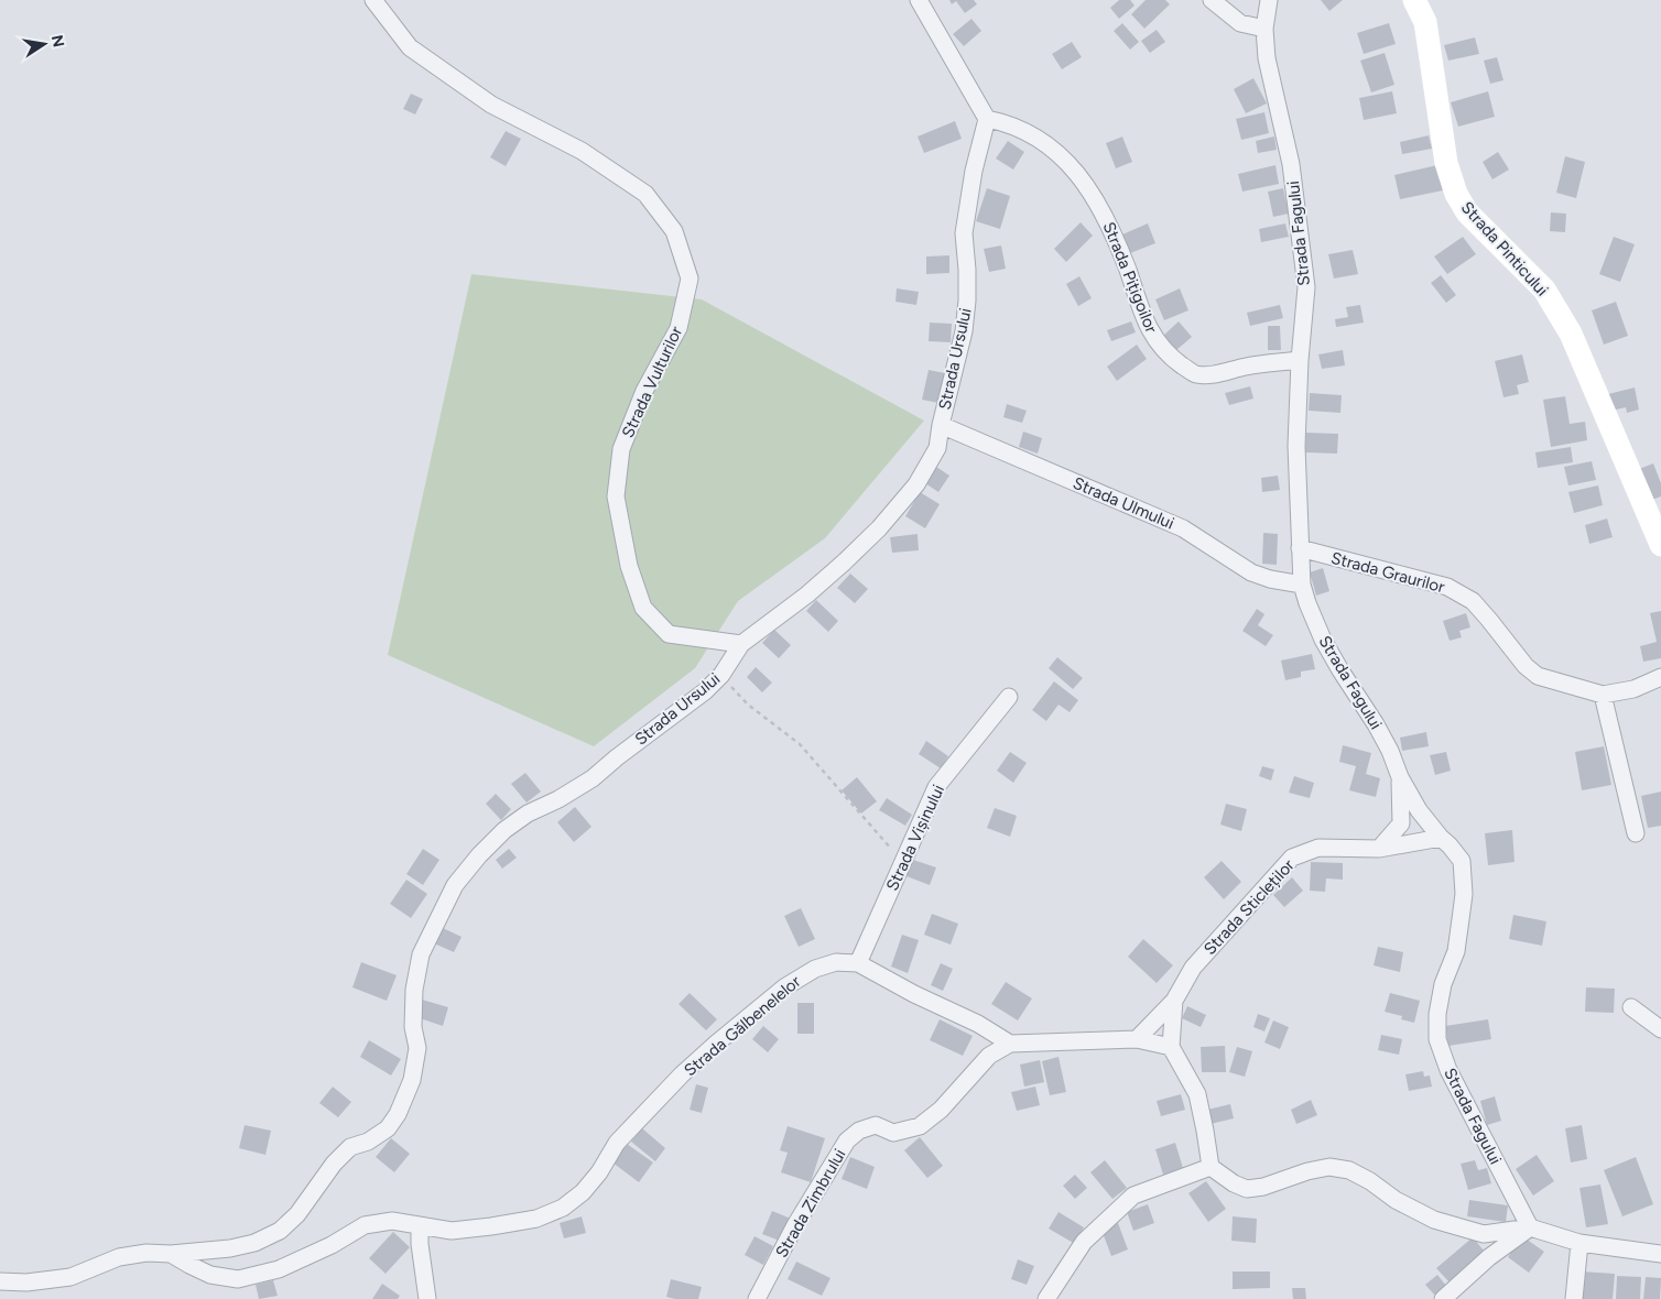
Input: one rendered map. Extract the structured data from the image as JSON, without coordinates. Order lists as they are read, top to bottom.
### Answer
{
  "streets": {
    "main road": ["Strada Pinticului"],
    "street": [
      "Strada Fagului",
      "Strada Pițigoilor",
      "Strada Ursului",
      "Strada Vulturilor",
      "Strada Ulmului",
      "Strada Graurilor",
      "Strada Vișinului",
      "Strada Sticleților",
      "Strada Gălbenelelor",
      "Strada Zimbrului"
    ]
  },
  "crossings": [
    ["Strada Fagului", "Strada Pițigoilor"],
    ["Strada Fagului", "Strada Ulmului"],
    ["Strada Fagului", "Strada Graurilor"],
    ["Strada Fagului", "Strada Sticleților"],
    ["Strada Pițigoilor", "Strada Ursului"],
    ["Strada Ursului", "Strada Vulturilor"],
    ["Strada Ursului", "Strada Ulmului"],
    ["Strada Ursului", "Strada Gălbenelelor"],
    ["Strada Vișinului", "Strada Gălbenelelor"]
  ],
  "north": "right"
}
